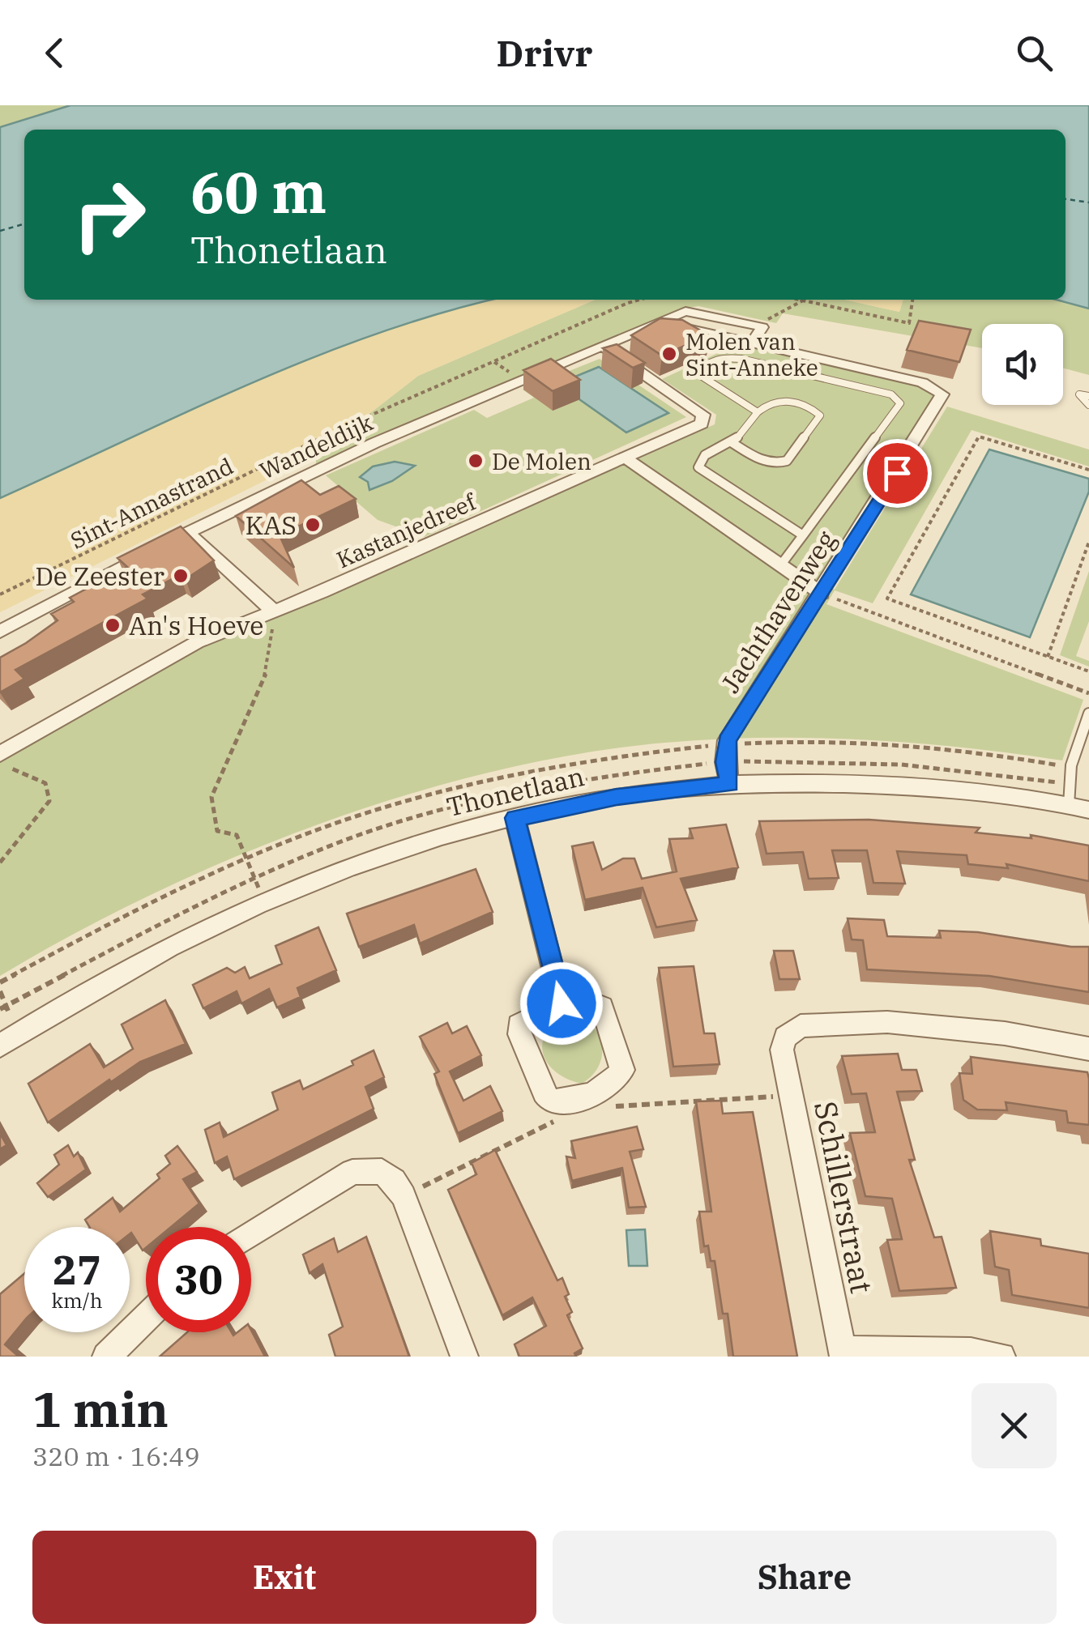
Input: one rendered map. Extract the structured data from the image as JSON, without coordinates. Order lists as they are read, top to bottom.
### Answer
{
  "streets": {
    "street": [
      "Wandeldijk",
      "Kastanjedreef",
      "Jachthavenweg",
      "Thonetlaan",
      "Schillerstraat"
    ],
    "path": ["Sint-Annastrand"]
  },
  "crossings": [
    ["Wandeldijk", "Kastanjedreef"],
    ["Wandeldijk", "Jachthavenweg"],
    ["Jachthavenweg", "Thonetlaan"]
  ],
  "places": [
    "Molen van Sint-Anneke",
    "De Molen",
    "KAS",
    "De Zeester",
    "An's Hoeve"
  ],
  "page": {
    "header": "Drivr",
    "turn": ["60 m", "Thonetlaan"],
    "speed": "27 km/h",
    "limit": "30",
    "heading": ["1 min", "320 m · 16:49"],
    "buttons": ["Exit", "Share"]
  }
}
